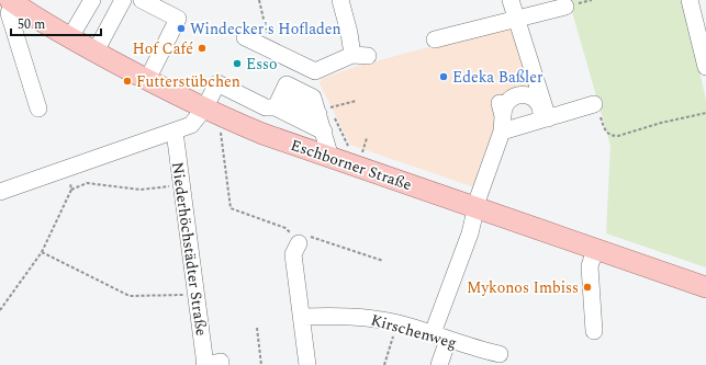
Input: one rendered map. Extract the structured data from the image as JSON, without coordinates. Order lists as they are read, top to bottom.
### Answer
{
  "streets": {
    "main road": ["Eschborner Straße"],
    "street": ["Niederhöchstädter Straße", "Kirschenweg"]
  },
  "places": [
    "Windecker's Hofladen",
    "Hof Café",
    "Esso",
    "Edeka Baßler",
    "Futterstübchen",
    "Mykonos Imbiss"
  ],
  "scale_bar": "50 m"
}
